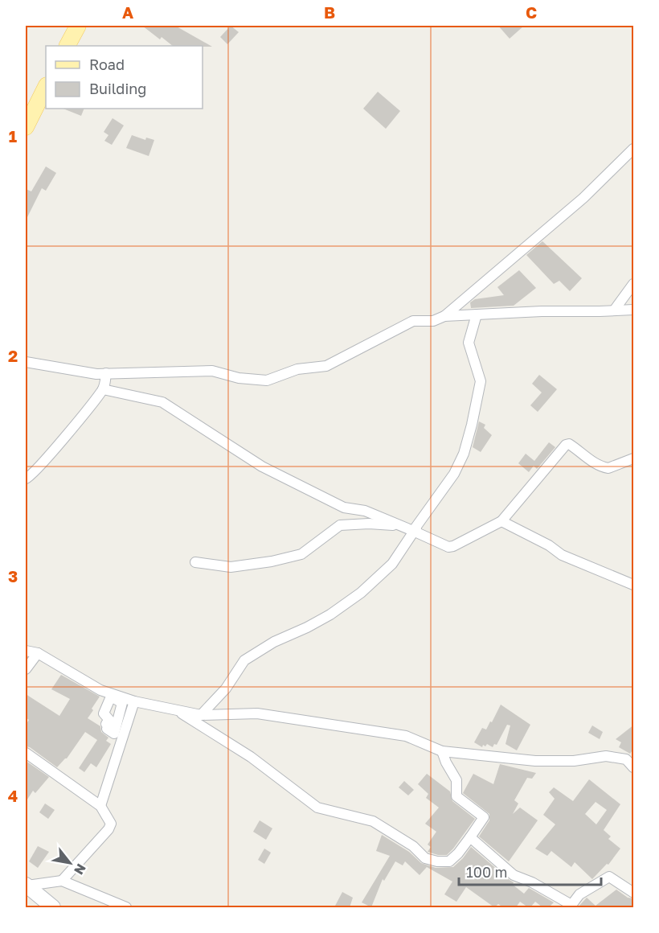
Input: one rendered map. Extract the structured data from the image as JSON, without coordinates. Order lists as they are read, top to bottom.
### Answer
{
  "legend": ["Road", "Building"],
  "scale_bar": "100 m",
  "north": "bottom right",
  "grid": {
    "columns": ["A", "B", "C"],
    "rows": [
      "1",
      "2",
      "3",
      "4"
    ]
  }
}
